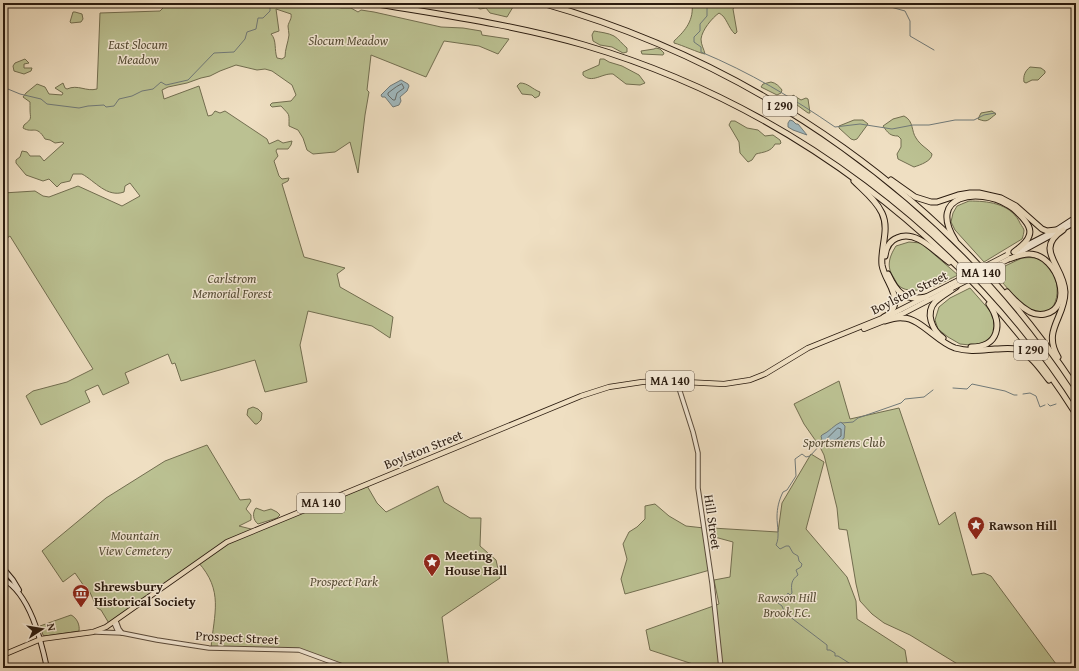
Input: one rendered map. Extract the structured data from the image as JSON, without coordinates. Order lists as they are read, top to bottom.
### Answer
{
  "streets": {
    "highway": ["I 290"],
    "main road": ["MA 140", "Boylston Street"],
    "street": ["Hill Street", "Prospect Street"]
  },
  "crossings": [
    ["MA 140", "Boylston Street"],
    ["Boylston Street", "Hill Street"],
    ["Boylston Street", "Prospect Street"]
  ],
  "parks": [
    "Slocum Meadow",
    "East Slocum Meadow",
    "Carlstrom Memorial Forest",
    "Sportsmens Club",
    "Mountain View Cemetery",
    "Prospect Park",
    "Rawson Hill Brook F.C."
  ],
  "places": {
    "place": ["Rawson Hill", "Meeting House Hall"],
    "museum": ["Shrewsbury Historical Society"]
  },
  "north": "right"
}
